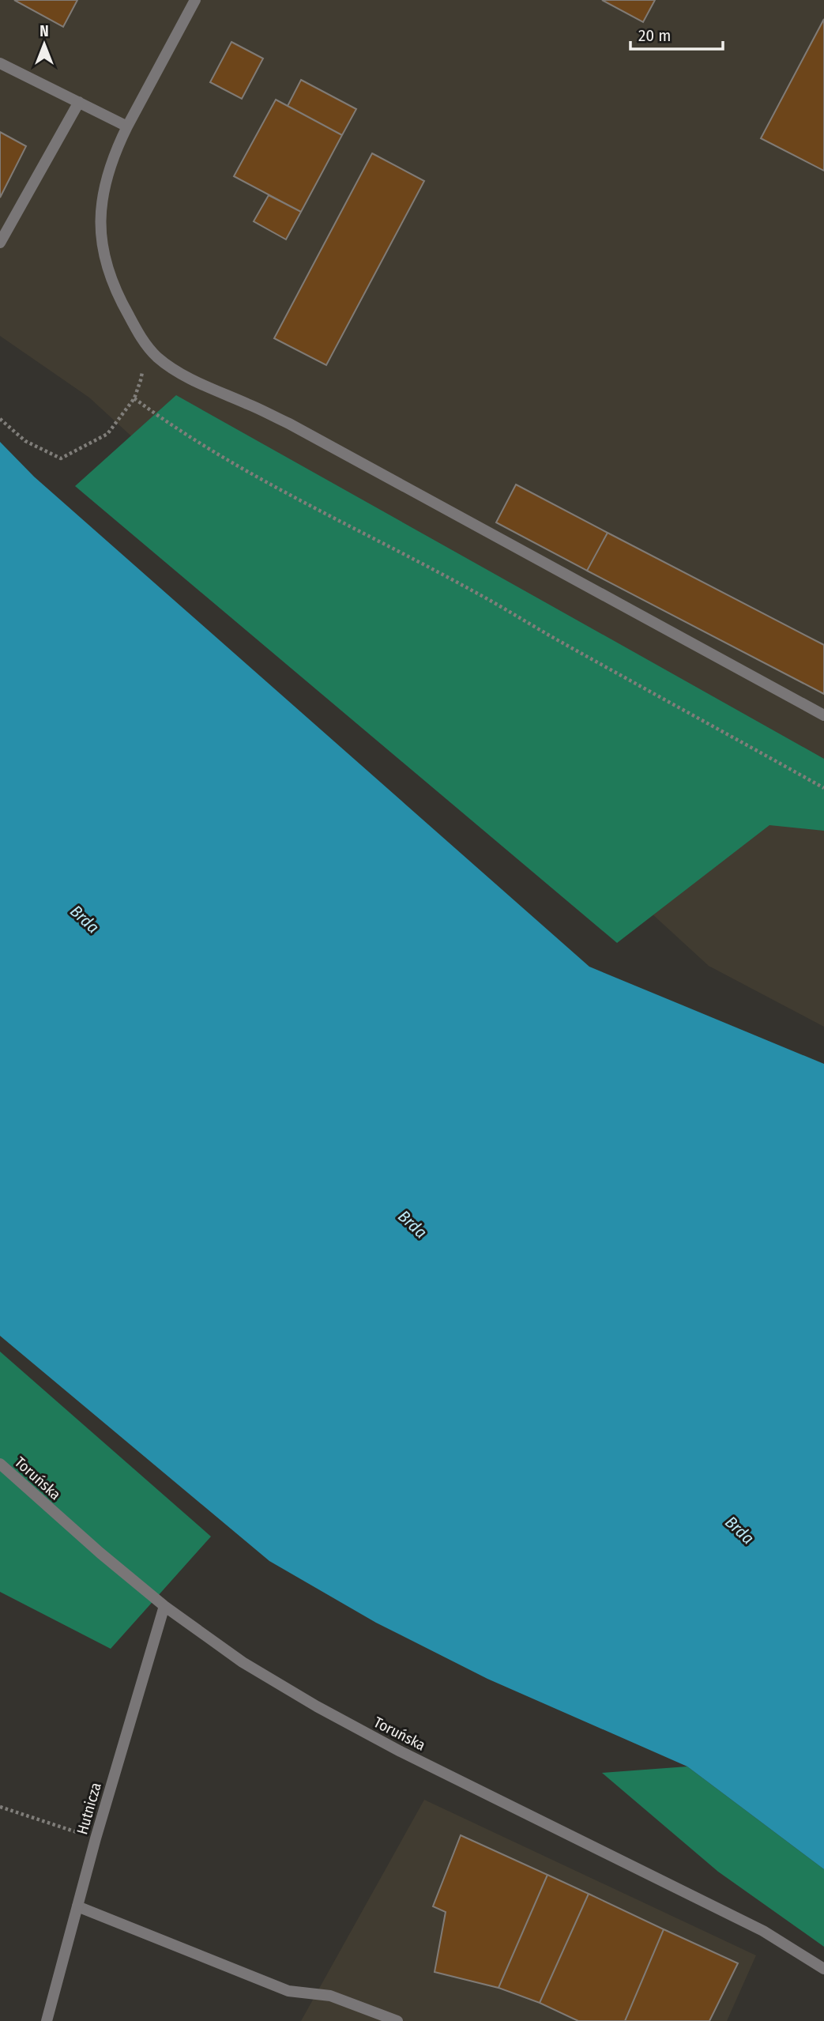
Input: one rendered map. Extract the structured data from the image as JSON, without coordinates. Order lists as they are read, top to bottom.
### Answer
{
  "streets": {
    "street": ["Toruńska", "Hutnicza"]
  },
  "crossings": [
    ["Toruńska", "Hutnicza"]
  ],
  "water": ["Brda"],
  "scale_bar": "20 m",
  "north": "top"
}
